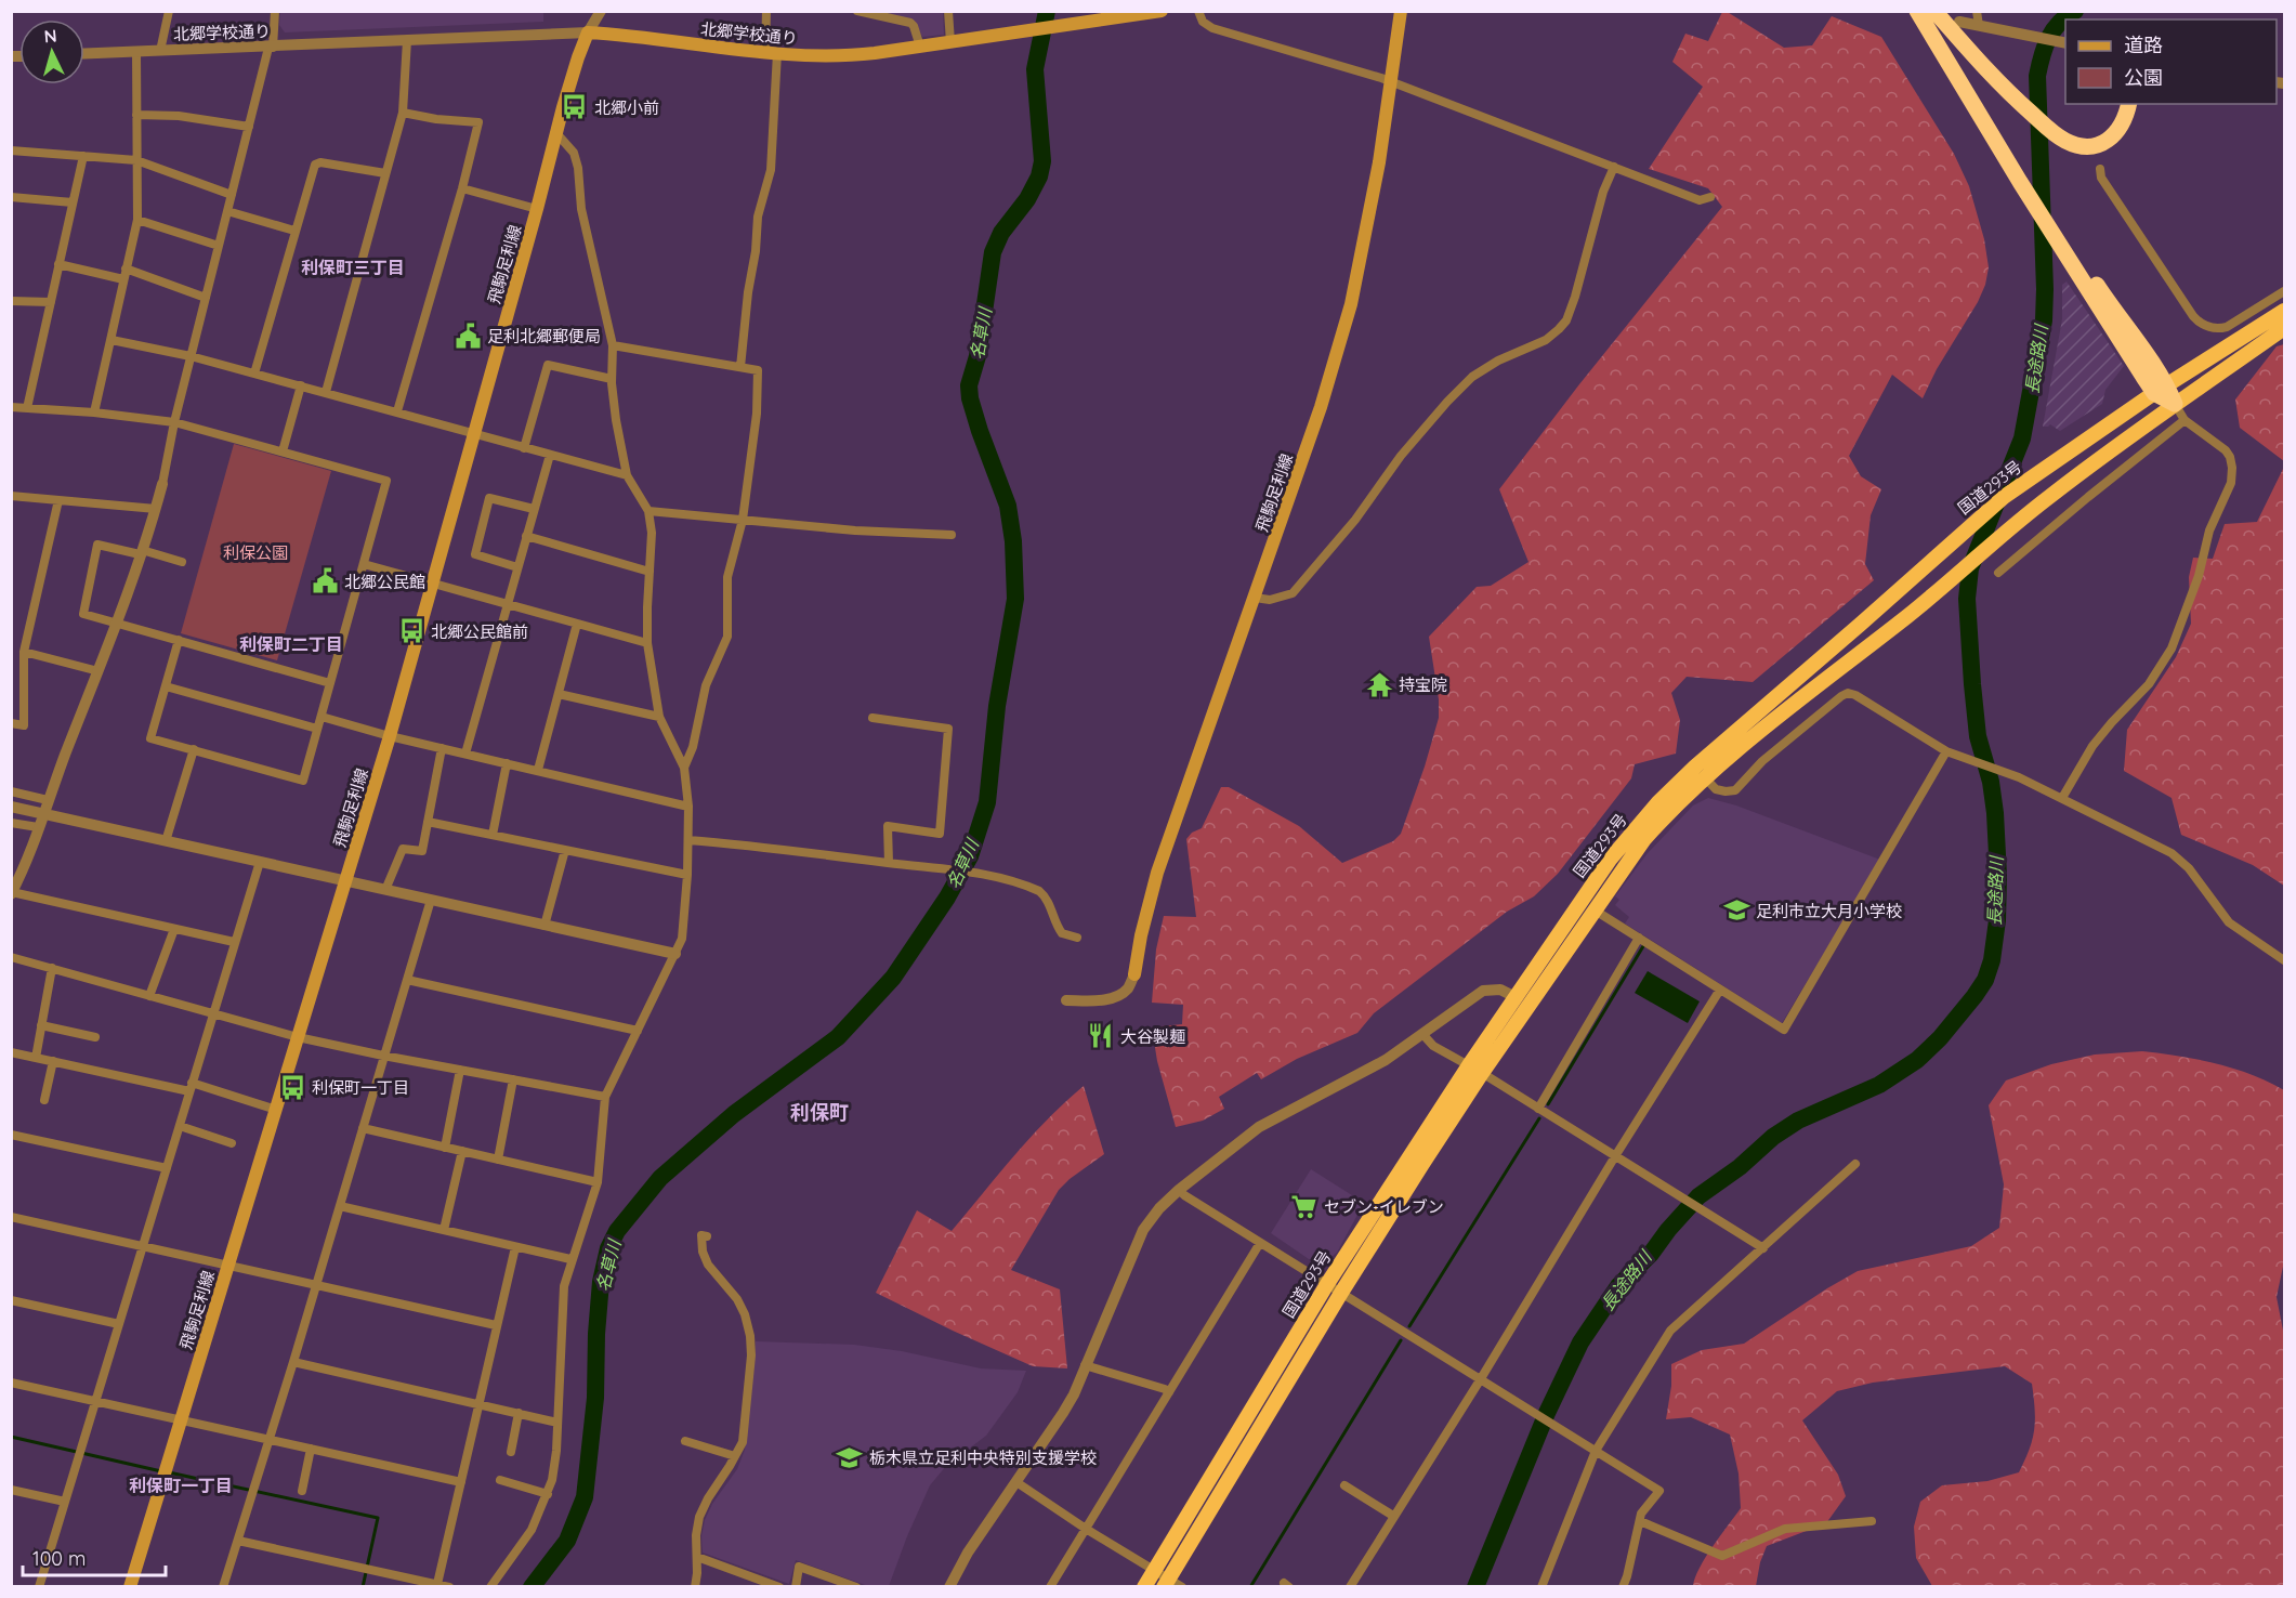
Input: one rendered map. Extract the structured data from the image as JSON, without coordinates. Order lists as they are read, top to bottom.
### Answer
{
  "streets": {
    "highway": ["国道293号"],
    "main road": ["北郷学校通り", "飛駒足利線"]
  },
  "crossings": [
    ["北郷学校通り", "飛駒足利線"]
  ],
  "districts": [
    "利保町三丁目",
    "利保町二丁目",
    "利保町",
    "利保町一丁目"
  ],
  "water": ["名草川", "長途路川"],
  "parks": ["利保公園"],
  "places": {
    "bus stop": ["北郷小前", "北郷公民館前", "利保町一丁目"],
    "public building": ["足利北郷郵便局", "北郷公民館"],
    "temple": ["持宝院"],
    "school or university": ["足利市立大月小学校", "栃木県立足利中央特別支援学校"],
    "restaurant": ["大谷製麺"],
    "supermarket": ["セブン-イレブン"]
  },
  "legend": ["道路", "公園"],
  "scale_bar": "100 m",
  "north": "top"
}
